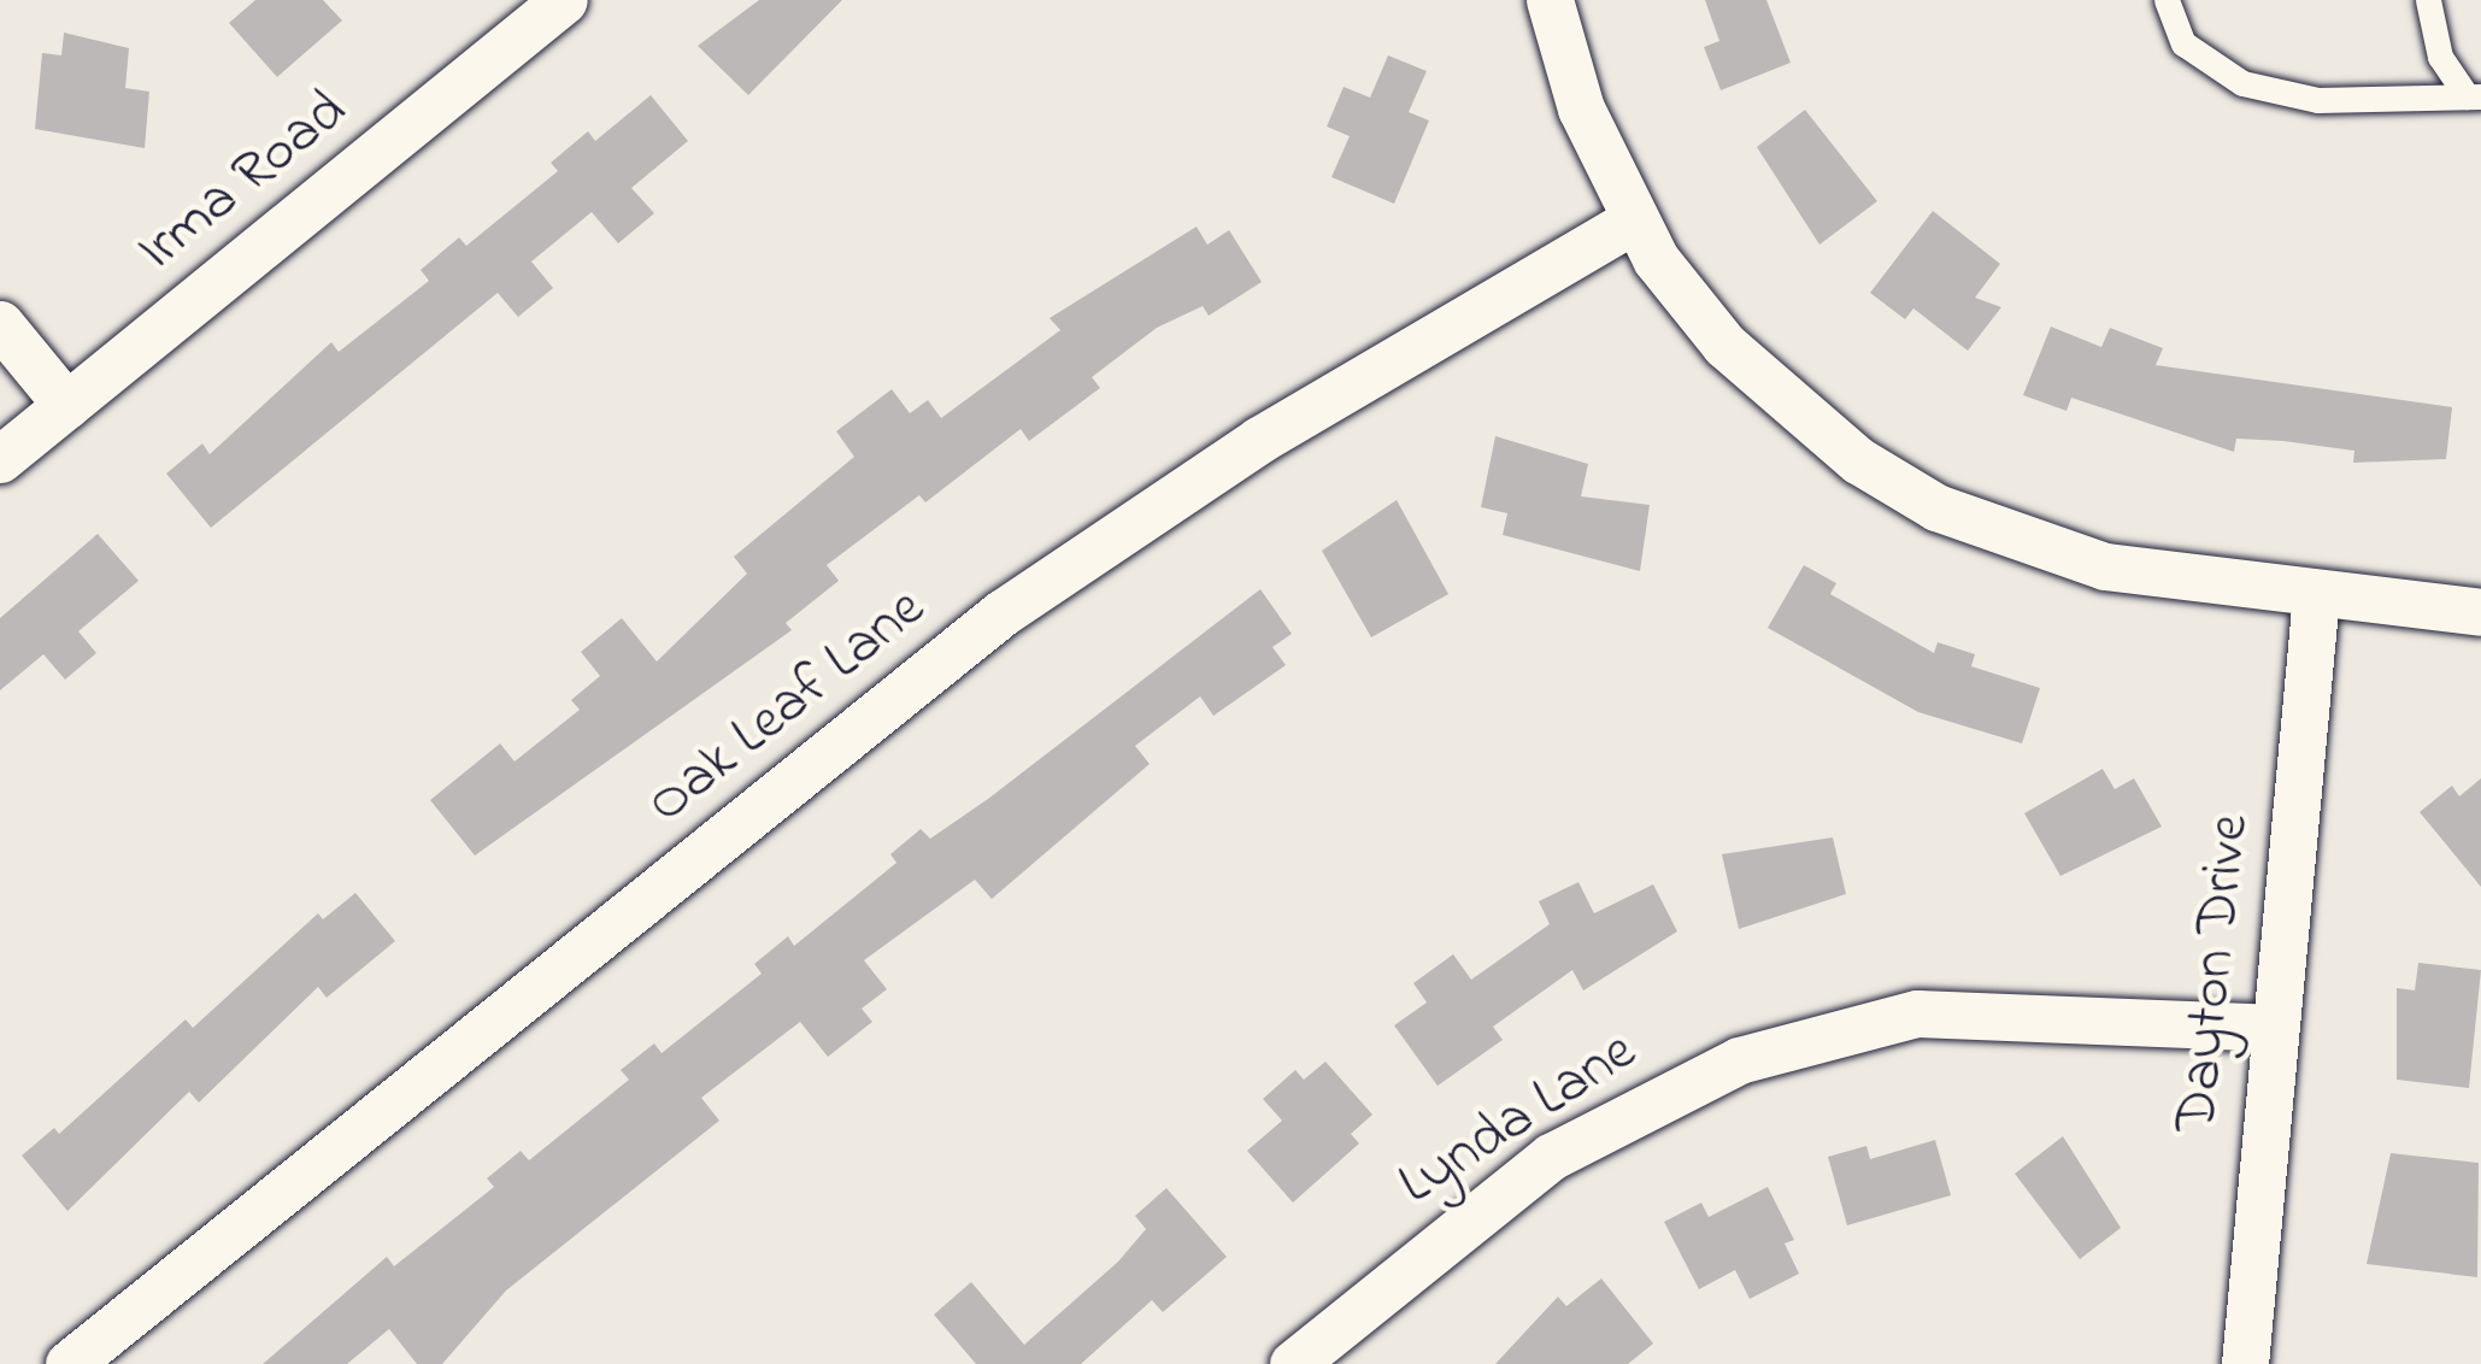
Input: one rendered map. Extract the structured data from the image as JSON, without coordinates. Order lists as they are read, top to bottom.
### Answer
{
  "streets": {
    "street": [
      "Irma Road",
      "Oak Leaf Lane",
      "Dayton Drive",
      "Lynda Lane"
    ]
  },
  "crossings": [
    ["Dayton Drive", "Lynda Lane"]
  ]
}
